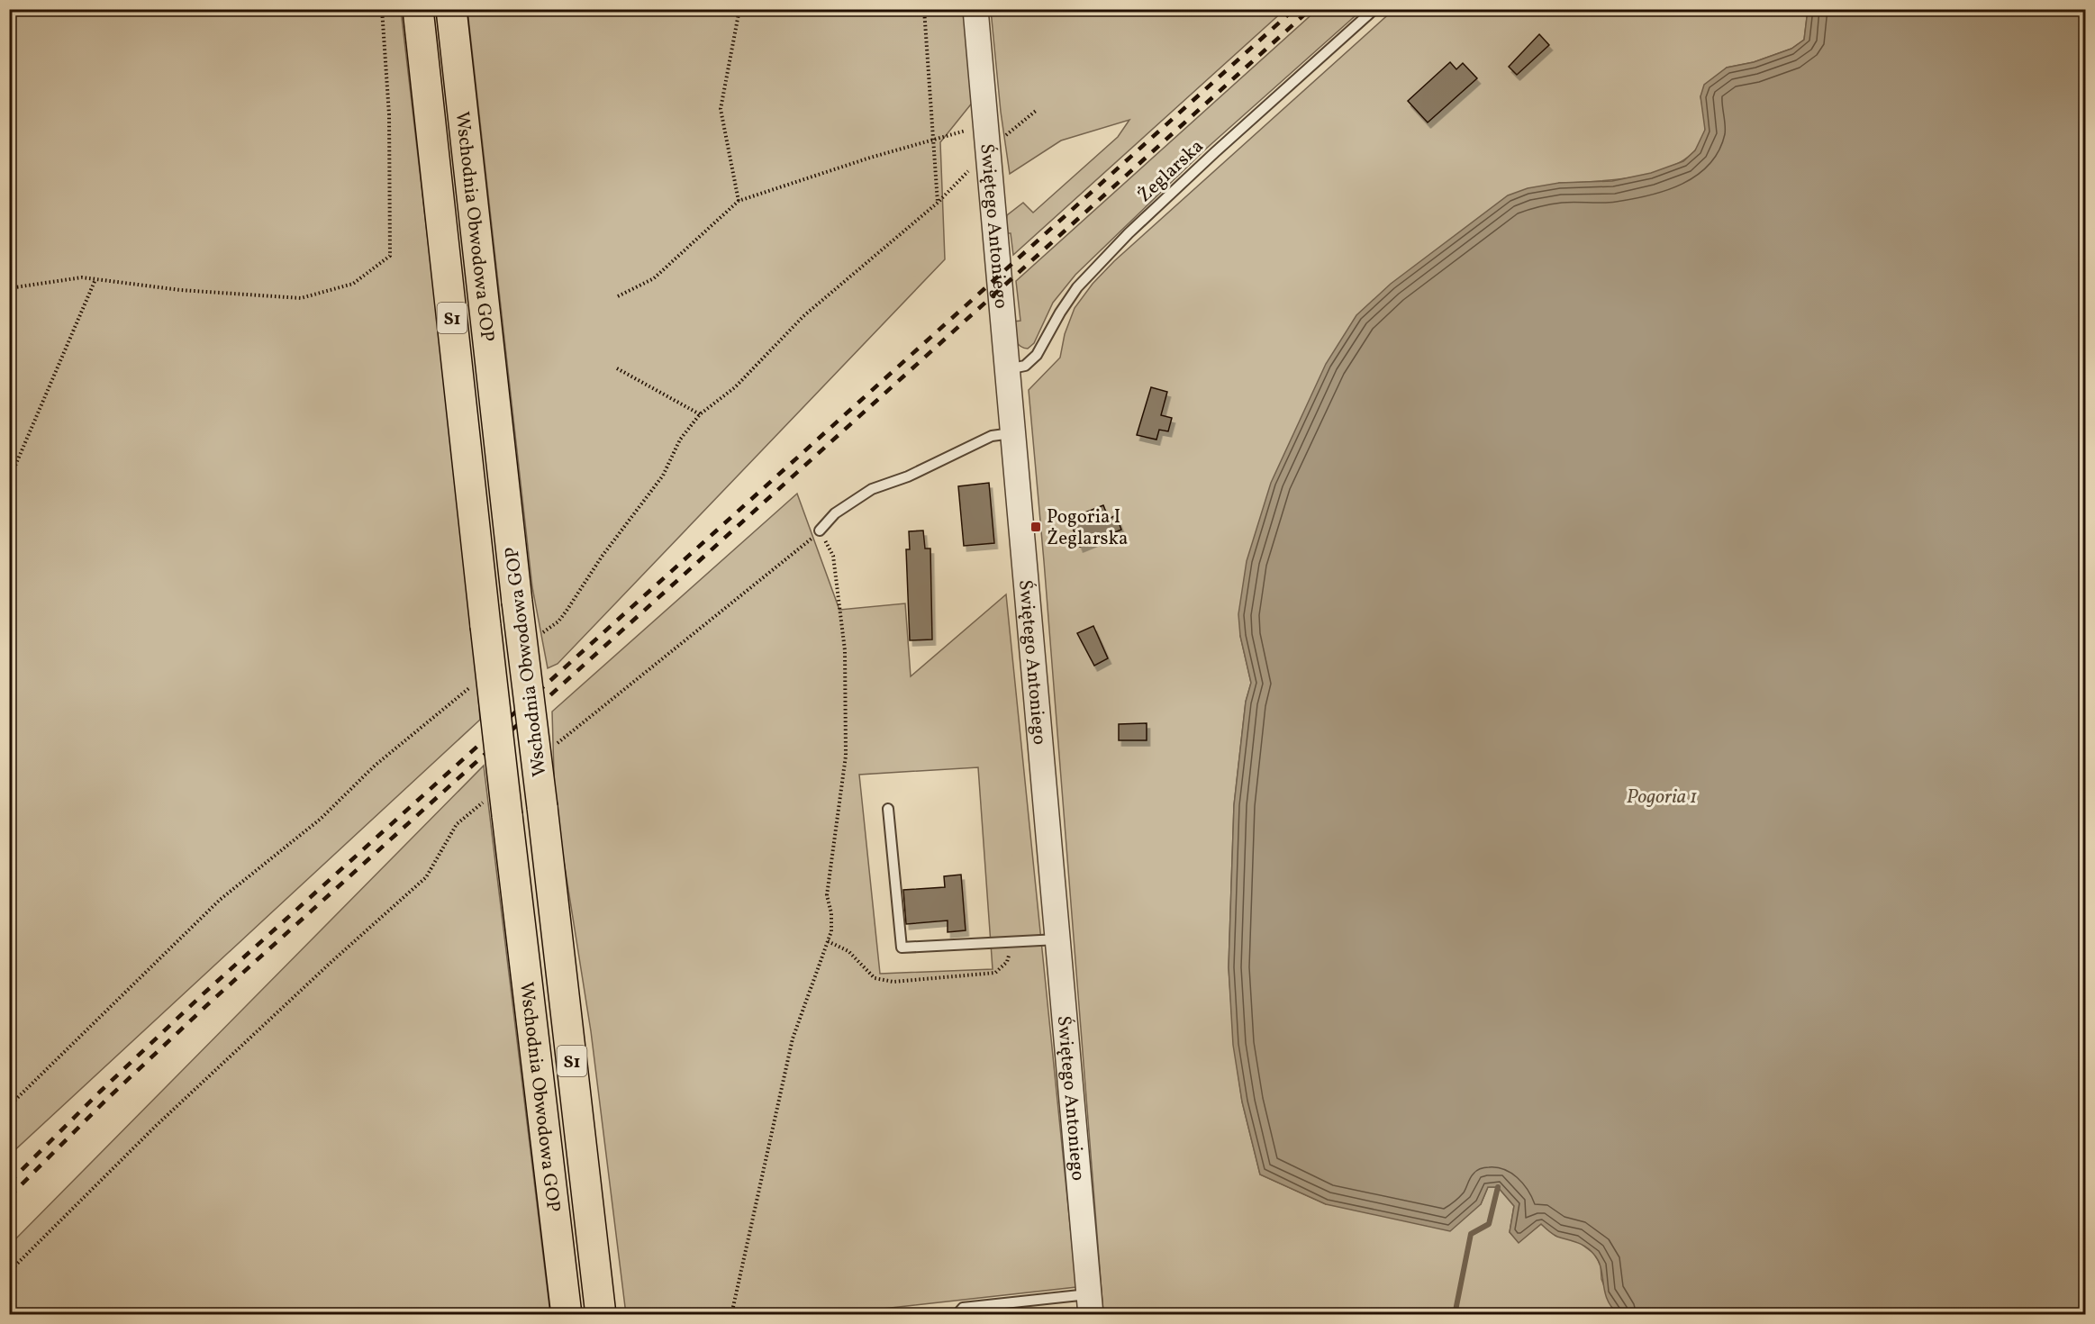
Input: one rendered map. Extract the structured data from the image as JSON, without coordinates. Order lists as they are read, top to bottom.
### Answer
{
  "streets": {
    "highway": ["Wschodnia Obwodowa GOP", "S1"],
    "street": ["Świętego Antoniego"],
    "lane": ["Żeglarska"]
  },
  "crossings": [
    ["Żeglarska", "Świętego Antoniego"]
  ],
  "water": ["Pogoria 1"],
  "places": {
    "transit": ["Pogoria I Żeglarska"]
  }
}
